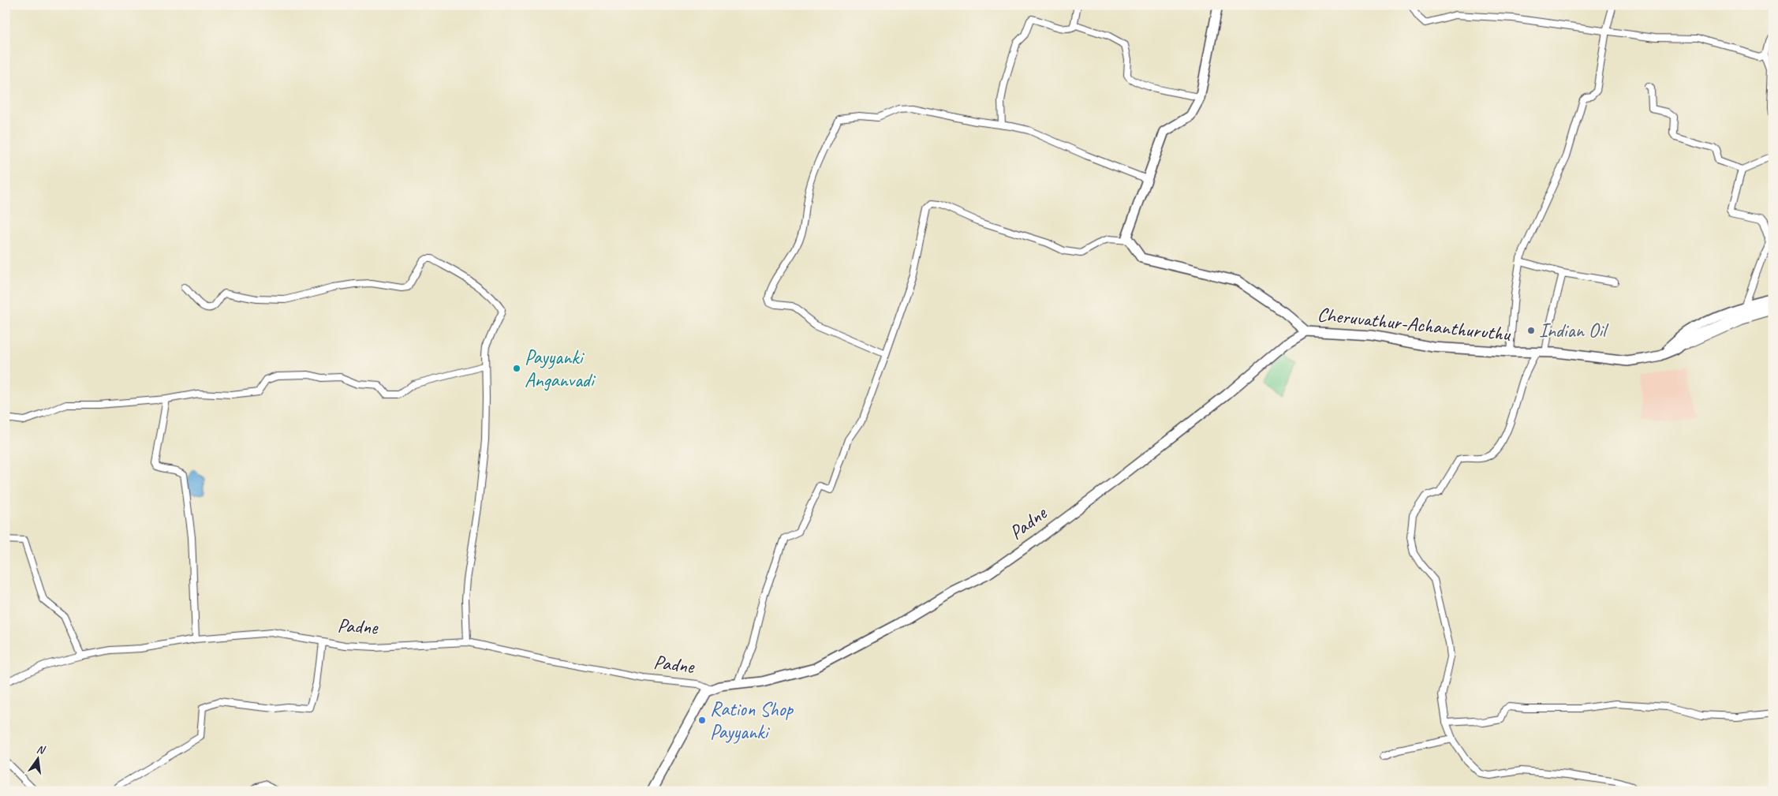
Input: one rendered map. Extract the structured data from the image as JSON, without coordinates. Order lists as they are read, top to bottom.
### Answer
{
  "streets": {
    "main road": ["Cheruvathur-Achanthuruthu", "Padne"]
  },
  "crossings": [
    ["Cheruvathur-Achanthuruthu", "Padne"]
  ],
  "places": ["Indian Oil", "Payyanki Anganvadi", "Ration Shop Payyanki"],
  "north": "top"
}
